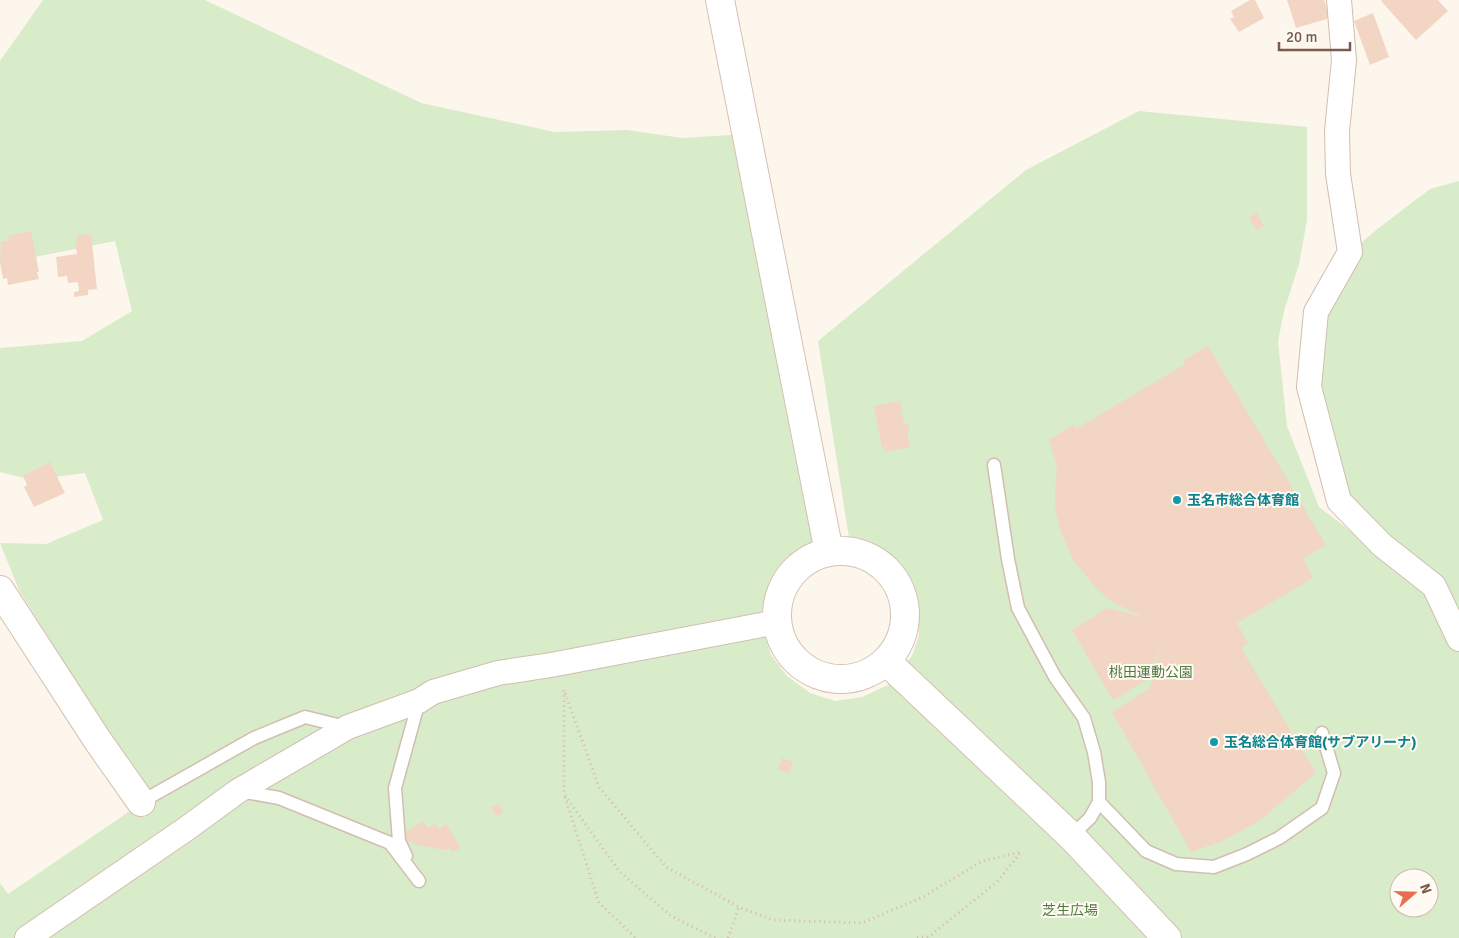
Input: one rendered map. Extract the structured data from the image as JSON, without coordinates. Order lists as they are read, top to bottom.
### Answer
{
  "parks": ["桃田運動公園", "芝生広場"],
  "places": ["玉名市総合体育館", "玉名総合体育館(サブアリーナ)"],
  "scale_bar": "20 m",
  "north": "right"
}
